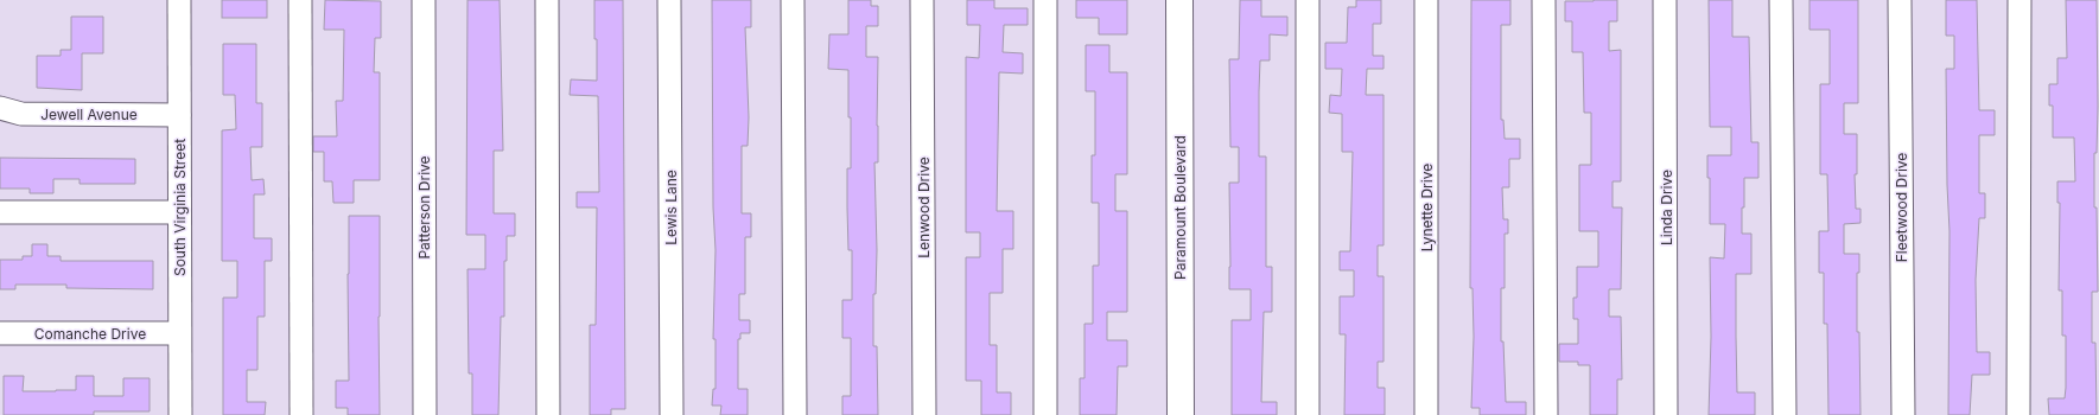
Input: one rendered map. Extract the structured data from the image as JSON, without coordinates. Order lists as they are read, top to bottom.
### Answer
{
  "streets": {
    "main road": ["Paramount Boulevard"],
    "street": [
      "Jewell Avenue",
      "South Virginia Street",
      "Patterson Drive",
      "Lewis Lane",
      "Lenwood Drive",
      "Lynette Drive",
      "Linda Drive",
      "Fleetwood Drive",
      "Comanche Drive"
    ]
  },
  "crossings": [
    ["Jewell Avenue", "South Virginia Street"],
    ["South Virginia Street", "Comanche Drive"]
  ]
}
